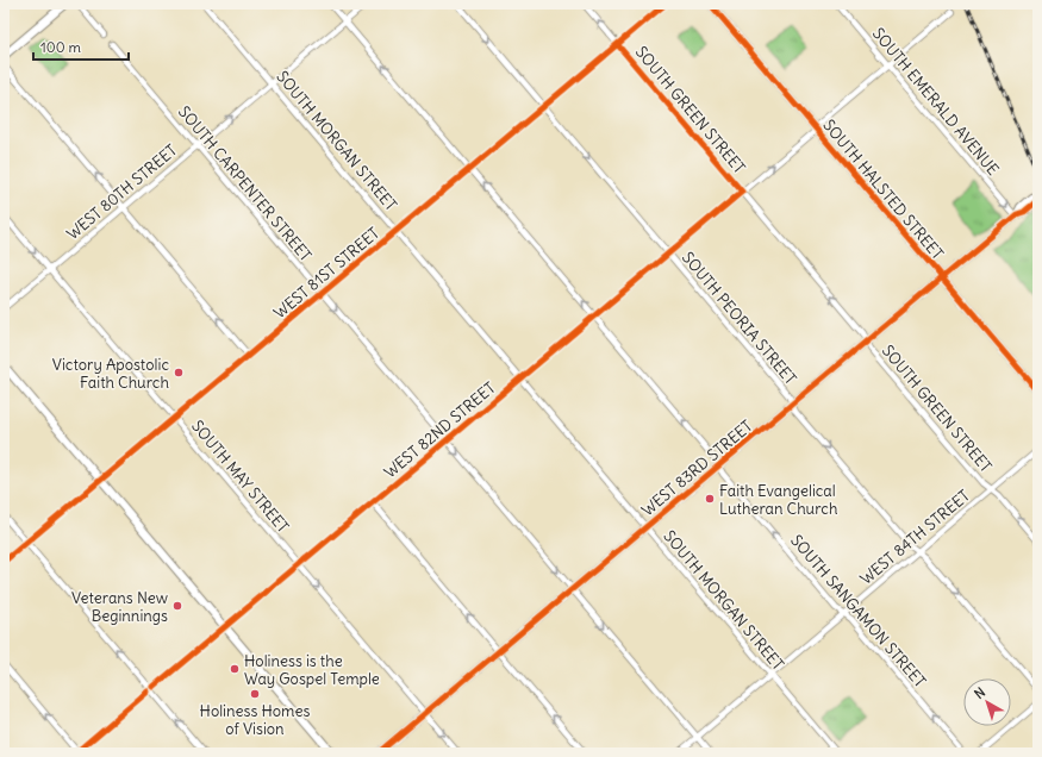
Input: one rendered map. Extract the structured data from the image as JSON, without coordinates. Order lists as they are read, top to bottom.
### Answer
{
  "streets": {
    "street": [
      "SOUTH EMERALD AVENUE",
      "SOUTH GREEN STREET",
      "SOUTH MORGAN STREET",
      "SOUTH CARPENTER STREET",
      "SOUTH HALSTED STREET",
      "WEST 80TH STREET",
      "WEST 81ST STREET",
      "SOUTH PEORIA STREET",
      "WEST 82ND STREET",
      "WEST 83RD STREET",
      "SOUTH MAY STREET",
      "WEST 84TH STREET",
      "SOUTH SANGAMON STREET"
    ]
  },
  "crossings": [
    ["SOUTH EMERALD AVENUE", "WEST 82ND STREET"],
    ["SOUTH EMERALD AVENUE", "WEST 83RD STREET"],
    ["SOUTH GREEN STREET", "WEST 81ST STREET"],
    ["SOUTH GREEN STREET", "WEST 82ND STREET"],
    ["SOUTH GREEN STREET", "WEST 83RD STREET"],
    ["SOUTH GREEN STREET", "WEST 84TH STREET"],
    ["SOUTH MORGAN STREET", "WEST 80TH STREET"],
    ["SOUTH MORGAN STREET", "WEST 81ST STREET"],
    ["SOUTH MORGAN STREET", "WEST 82ND STREET"],
    ["SOUTH MORGAN STREET", "WEST 83RD STREET"],
    ["SOUTH MORGAN STREET", "WEST 84TH STREET"],
    ["SOUTH CARPENTER STREET", "WEST 80TH STREET"],
    ["SOUTH CARPENTER STREET", "WEST 81ST STREET"],
    ["SOUTH CARPENTER STREET", "WEST 82ND STREET"],
    ["SOUTH CARPENTER STREET", "WEST 83RD STREET"],
    ["SOUTH CARPENTER STREET", "WEST 84TH STREET"],
    ["SOUTH HALSTED STREET", "WEST 82ND STREET"],
    ["SOUTH HALSTED STREET", "WEST 83RD STREET"],
    ["WEST 80TH STREET", "SOUTH MAY STREET"],
    ["WEST 80TH STREET", "SOUTH SANGAMON STREET"],
    ["WEST 81ST STREET", "SOUTH PEORIA STREET"],
    ["WEST 81ST STREET", "SOUTH MAY STREET"],
    ["WEST 81ST STREET", "SOUTH SANGAMON STREET"],
    ["SOUTH PEORIA STREET", "WEST 82ND STREET"],
    ["SOUTH PEORIA STREET", "WEST 83RD STREET"],
    ["SOUTH PEORIA STREET", "WEST 84TH STREET"],
    ["WEST 82ND STREET", "SOUTH MAY STREET"],
    ["WEST 82ND STREET", "SOUTH SANGAMON STREET"],
    ["WEST 83RD STREET", "SOUTH MAY STREET"],
    ["WEST 83RD STREET", "SOUTH SANGAMON STREET"],
    ["WEST 84TH STREET", "SOUTH SANGAMON STREET"]
  ],
  "one_way": [
    "SOUTH EMERALD AVENUE",
    "SOUTH GREEN STREET",
    "SOUTH CARPENTER STREET",
    "SOUTH PEORIA STREET",
    "SOUTH MAY STREET",
    "SOUTH SANGAMON STREET"
  ],
  "places": [
    "Victory Apostolic Faith Church",
    "Faith Evangelical Lutheran Church",
    "Veterans New Beginnings",
    "Holiness is the Way Gospel Temple",
    "Holiness Homes of Vision"
  ],
  "scale_bar": "100 m",
  "north": "top left"
}
